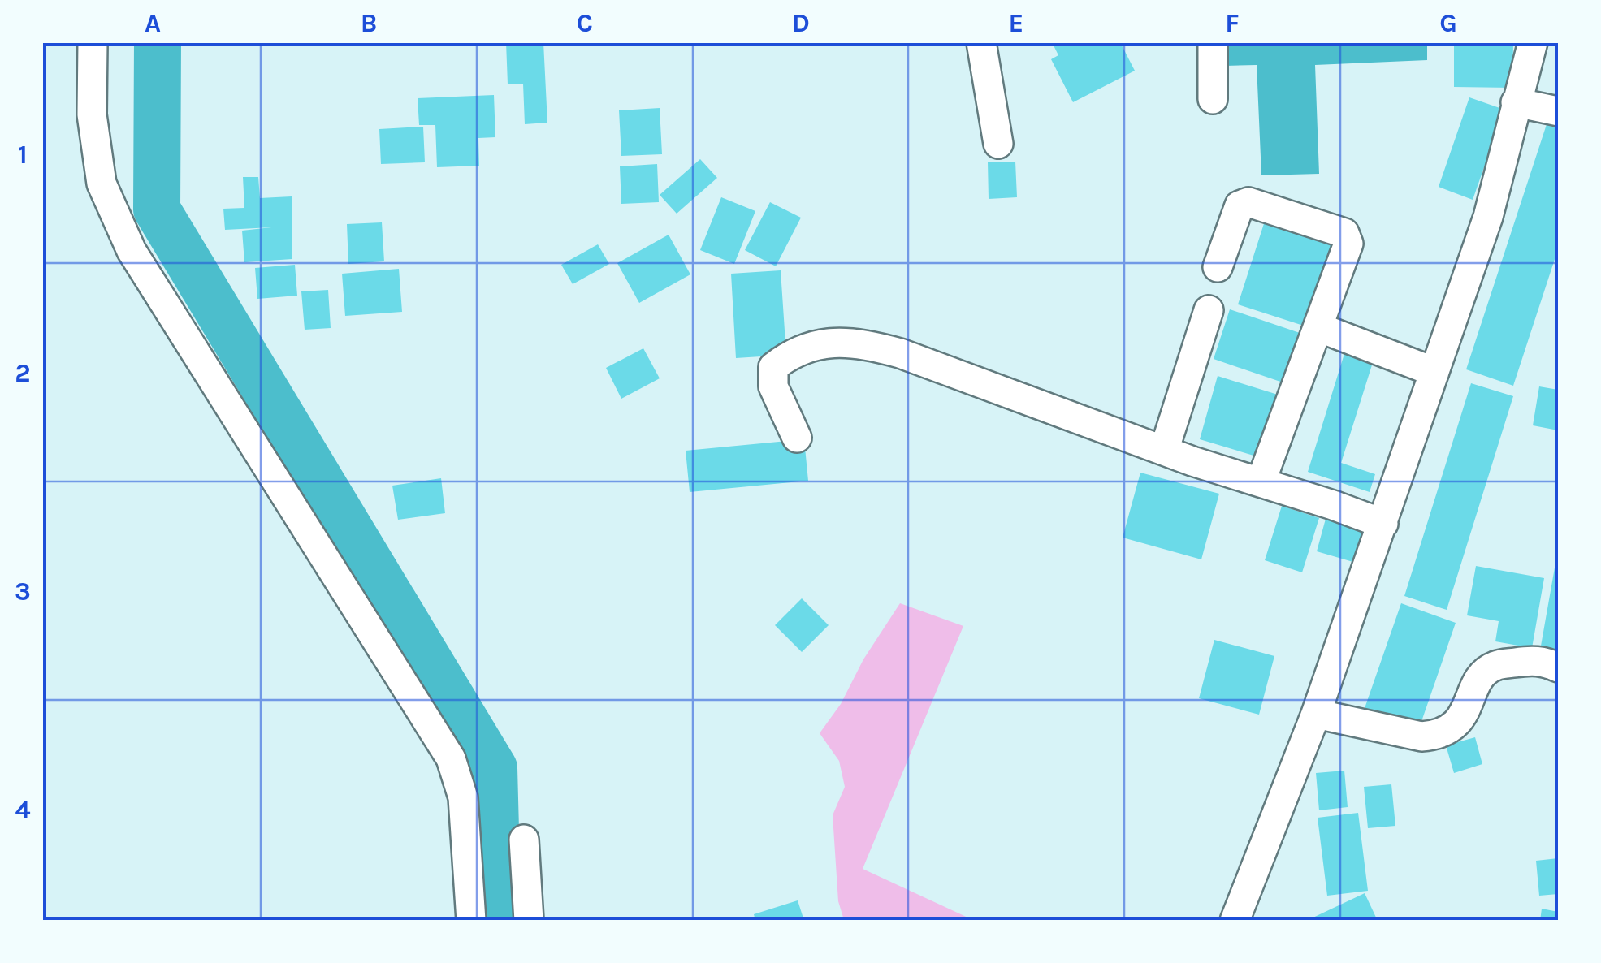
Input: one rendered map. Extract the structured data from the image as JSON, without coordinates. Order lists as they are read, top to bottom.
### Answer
{
  "grid": {
    "columns": [
      "A",
      "B",
      "C",
      "D",
      "E",
      "F",
      "G"
    ],
    "rows": [
      "1",
      "2",
      "3",
      "4"
    ]
  }
}
